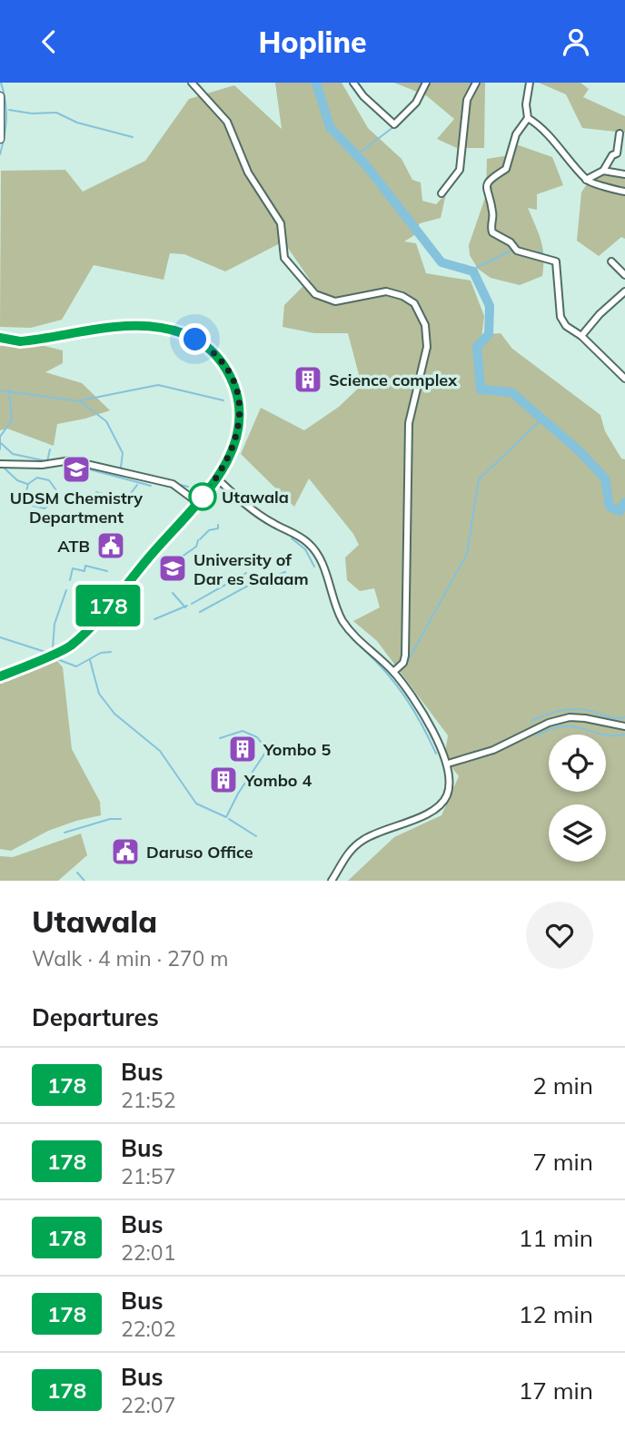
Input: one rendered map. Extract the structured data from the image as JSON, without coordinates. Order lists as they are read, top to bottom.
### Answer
{
  "places": {
    "building": ["Science complex", "Yombo 5", "Yombo 4"],
    "school or university": ["UDSM Chemistry Department", "University of Dar es Salaam"],
    "other": ["Utawala"],
    "public building": ["ATB", "Daruso Office"]
  },
  "lines": ["bus line 178"],
  "page": {
    "header": "Hopline",
    "on_map": "178",
    "heading": [
      ["Utawala", "Walk · 4 min · 270 m"],
      "Departures"
    ],
    "list": [
      {
        "mark": "178",
        "name": "Bus",
        "note": "21:52",
        "value": "2 min"
      },
      {
        "mark": "178",
        "name": "Bus",
        "note": "21:57",
        "value": "7 min"
      },
      {
        "mark": "178",
        "name": "Bus",
        "note": "22:01",
        "value": "11 min"
      },
      {
        "mark": "178",
        "name": "Bus",
        "note": "22:02",
        "value": "12 min"
      },
      {
        "mark": "178",
        "name": "Bus",
        "note": "22:07",
        "value": "17 min"
      }
    ]
  }
}
